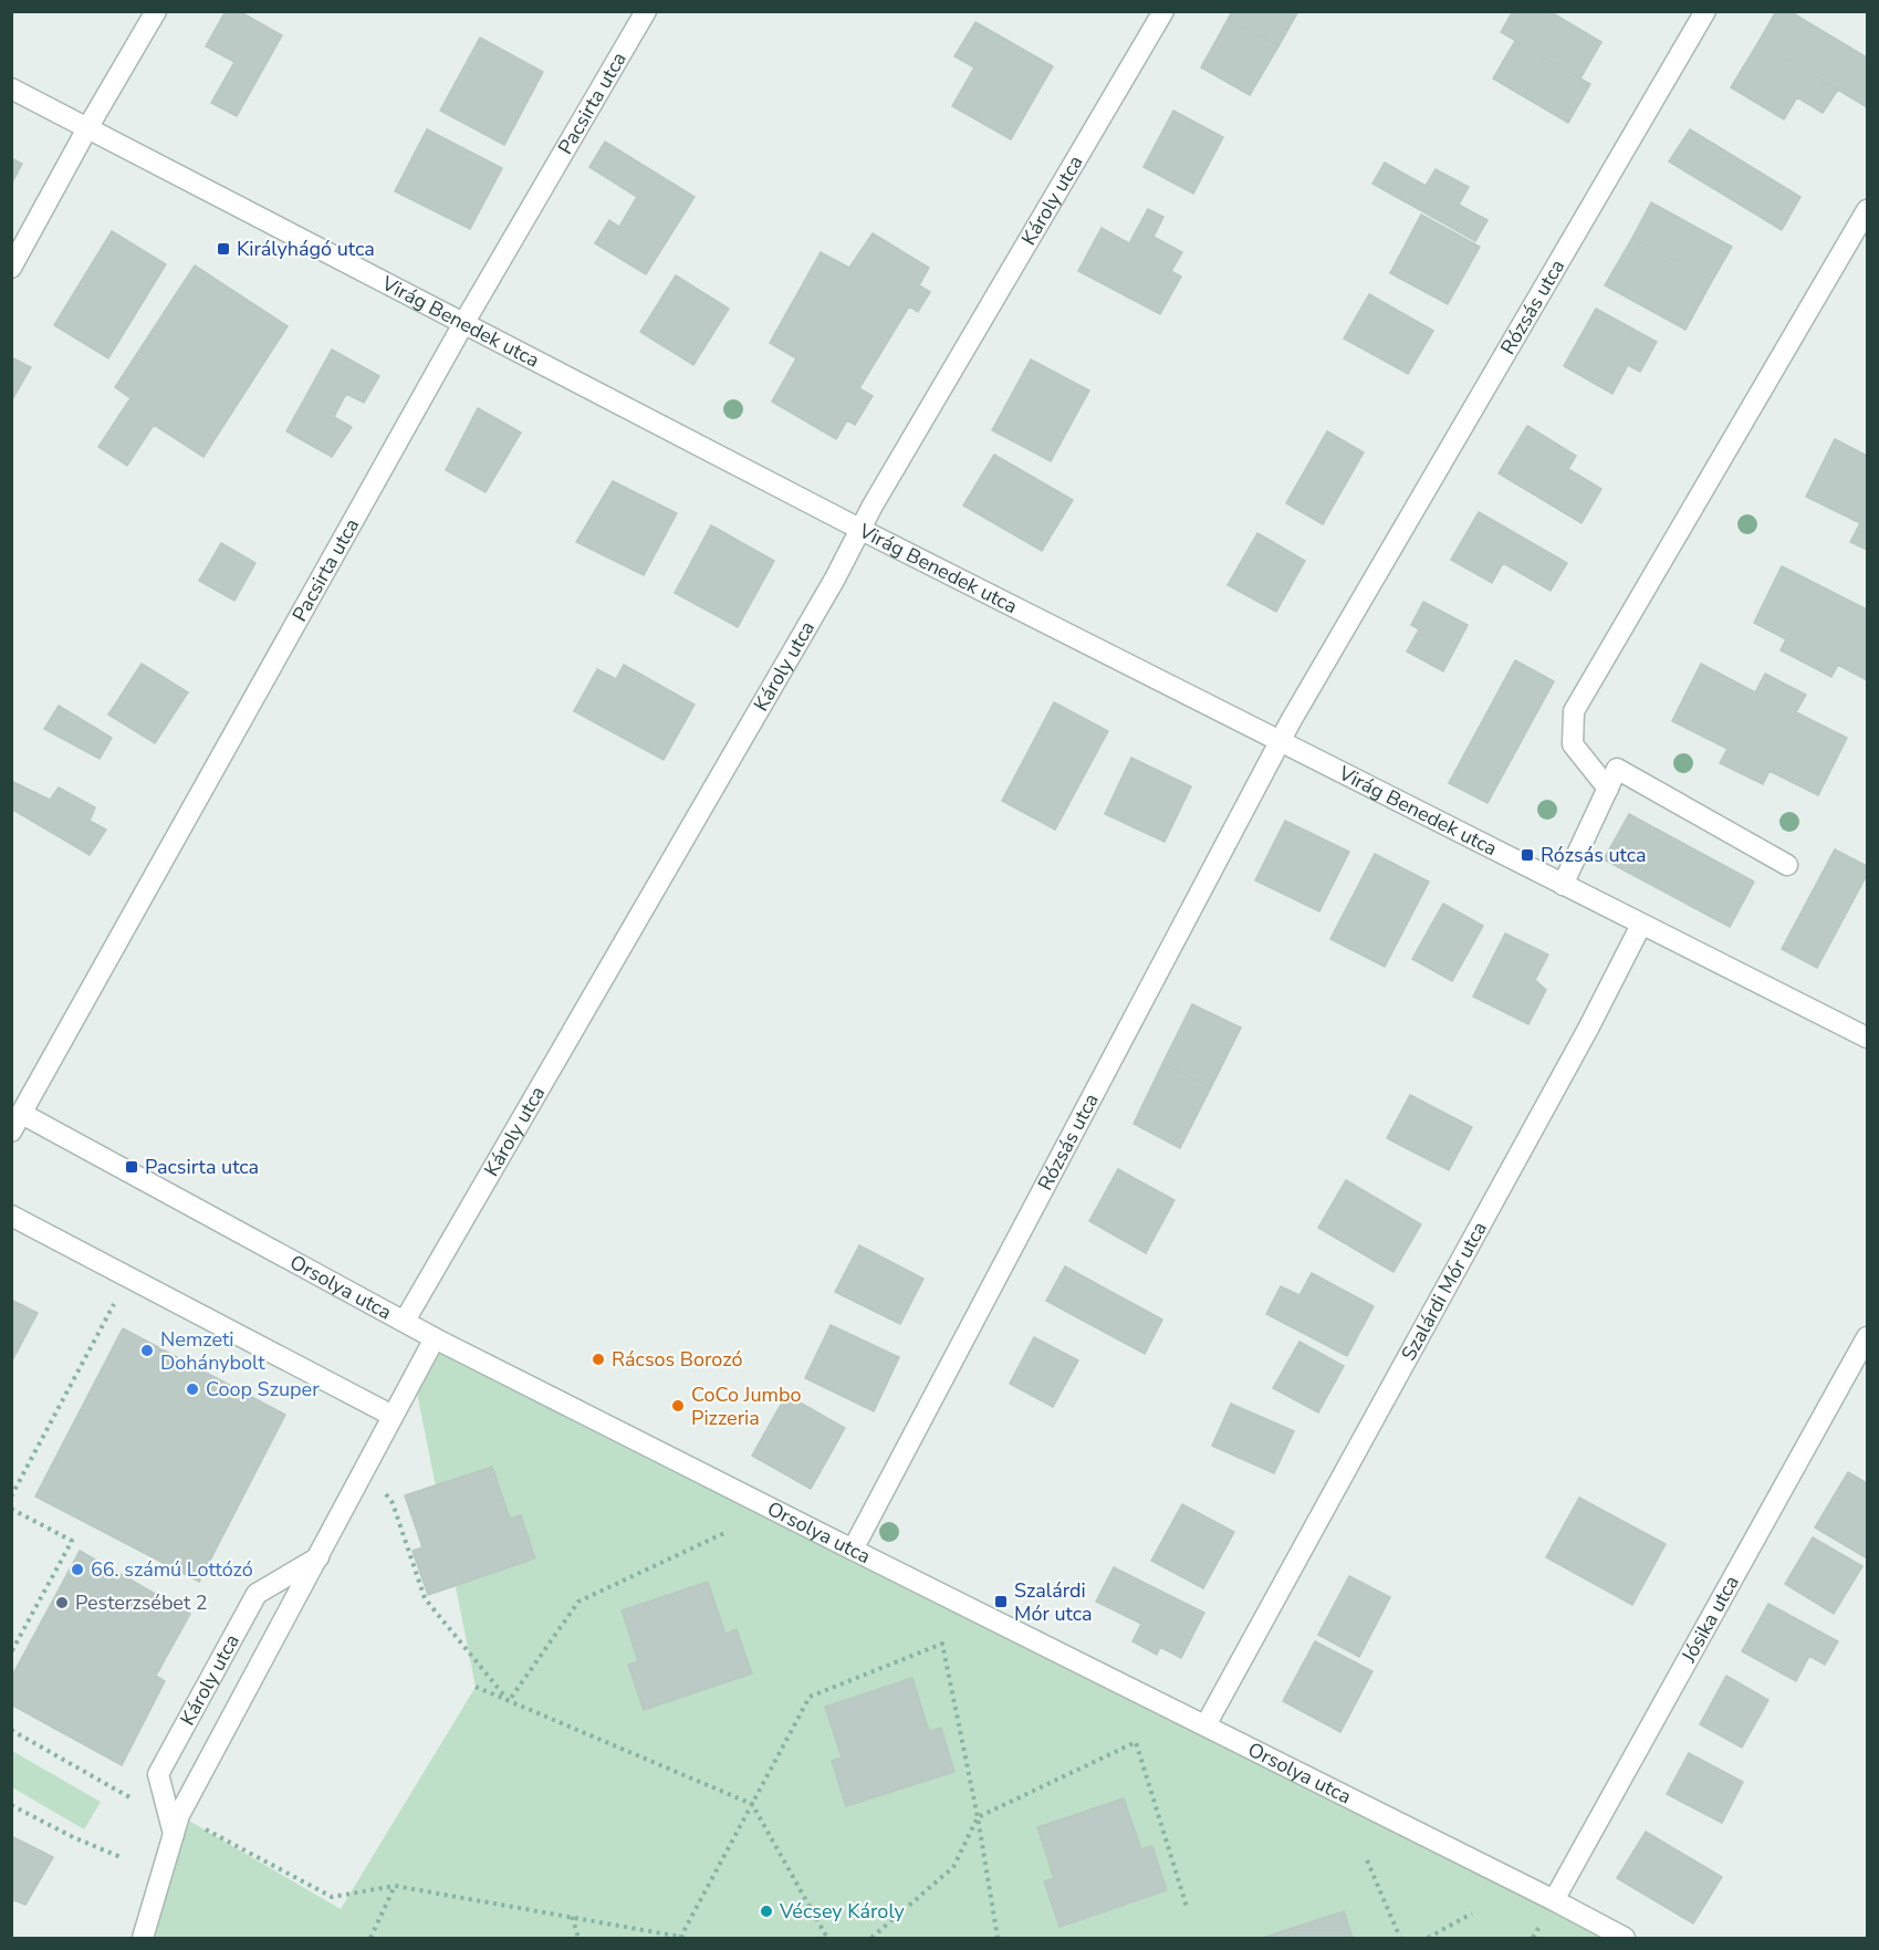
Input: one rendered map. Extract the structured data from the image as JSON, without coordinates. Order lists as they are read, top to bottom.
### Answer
{
  "streets": {
    "street": [
      "Pacsirta utca",
      "Károly utca",
      "Rózsás utca",
      "Virág Benedek utca",
      "Orsolya utca",
      "Szalárdi Mór utca",
      "Jósika utca"
    ]
  },
  "crossings": [
    ["Pacsirta utca", "Virág Benedek utca"],
    ["Pacsirta utca", "Orsolya utca"],
    ["Károly utca", "Virág Benedek utca"],
    ["Károly utca", "Orsolya utca"],
    ["Rózsás utca", "Virág Benedek utca"],
    ["Rózsás utca", "Orsolya utca"],
    ["Virág Benedek utca", "Szalárdi Mór utca"],
    ["Orsolya utca", "Szalárdi Mór utca"],
    ["Orsolya utca", "Jósika utca"]
  ],
  "places": {
    "transit": [
      "Királyhágó utca",
      "Rózsás utca",
      "Pacsirta utca",
      "Szalárdi Mór utca"
    ],
    "other": [
      "Nemzeti Dohánybolt",
      "Rácsos Borozó",
      "Coop Szuper",
      "CoCo Jumbo Pizzeria",
      "66. számú Lottózó",
      "Pesterzsébet 2",
      "Vécsey Károly"
    ]
  }
}
